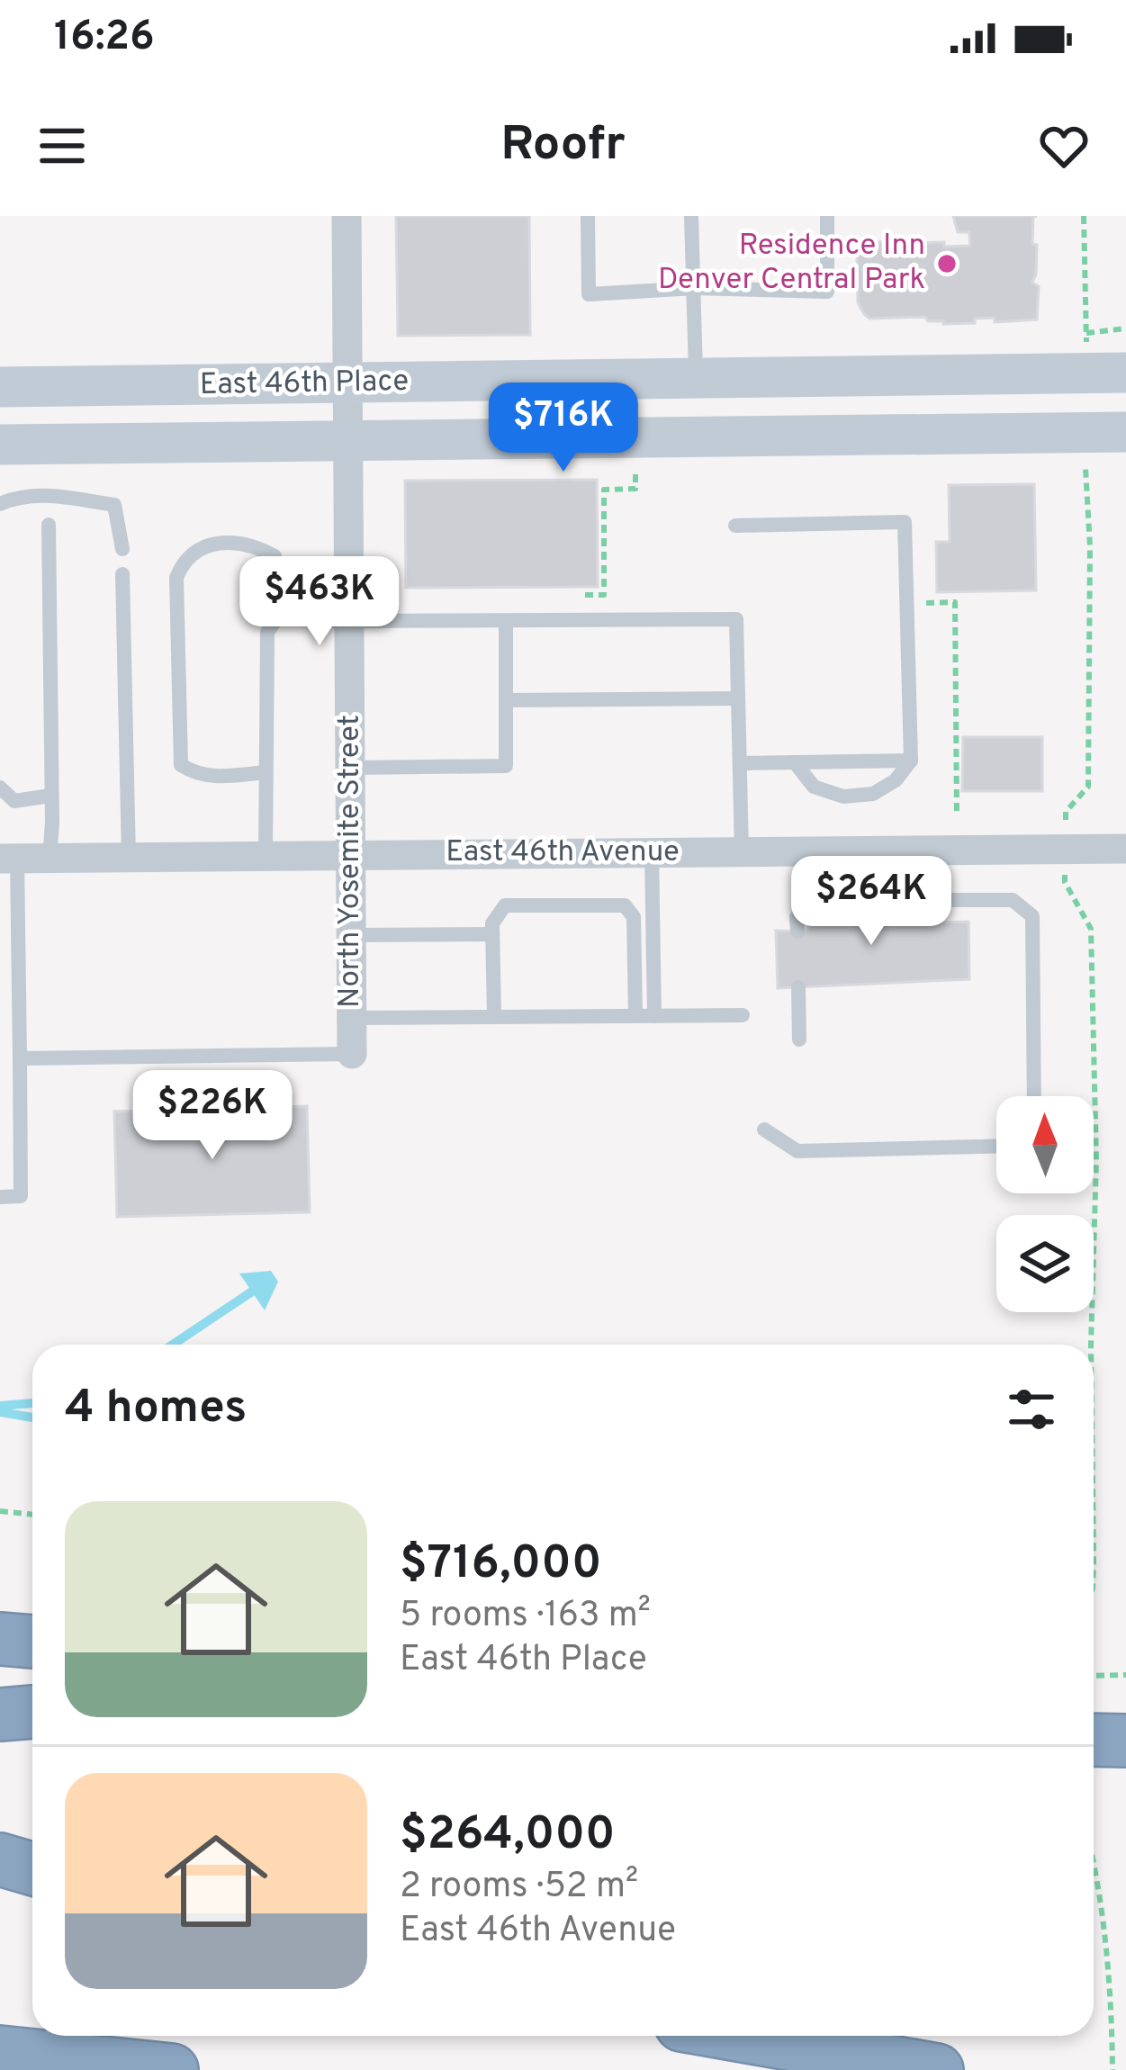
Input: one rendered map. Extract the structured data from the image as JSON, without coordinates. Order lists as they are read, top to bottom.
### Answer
{
  "streets": {
    "street": ["East 46th Place", "East 46th Avenue", "North Yosemite Street"]
  },
  "crossings": [
    ["East 46th Place", "North Yosemite Street"],
    ["East 46th Avenue", "North Yosemite Street"]
  ],
  "places": ["Residence Inn Denver Central Park"],
  "north": "top",
  "page": {
    "status": "16:26",
    "header": "Roofr",
    "price": [
      "$716K",
      "$463K",
      "$264K",
      "$226K"
    ],
    "heading": "4 homes",
    "list": [
      {
        "name": "$716,000",
        "note": "5 rooms · 163 m² · East 46th Place"
      },
      {
        "name": "$264,000",
        "note": "2 rooms · 52 m² · East 46th Avenue"
      }
    ]
  }
}
